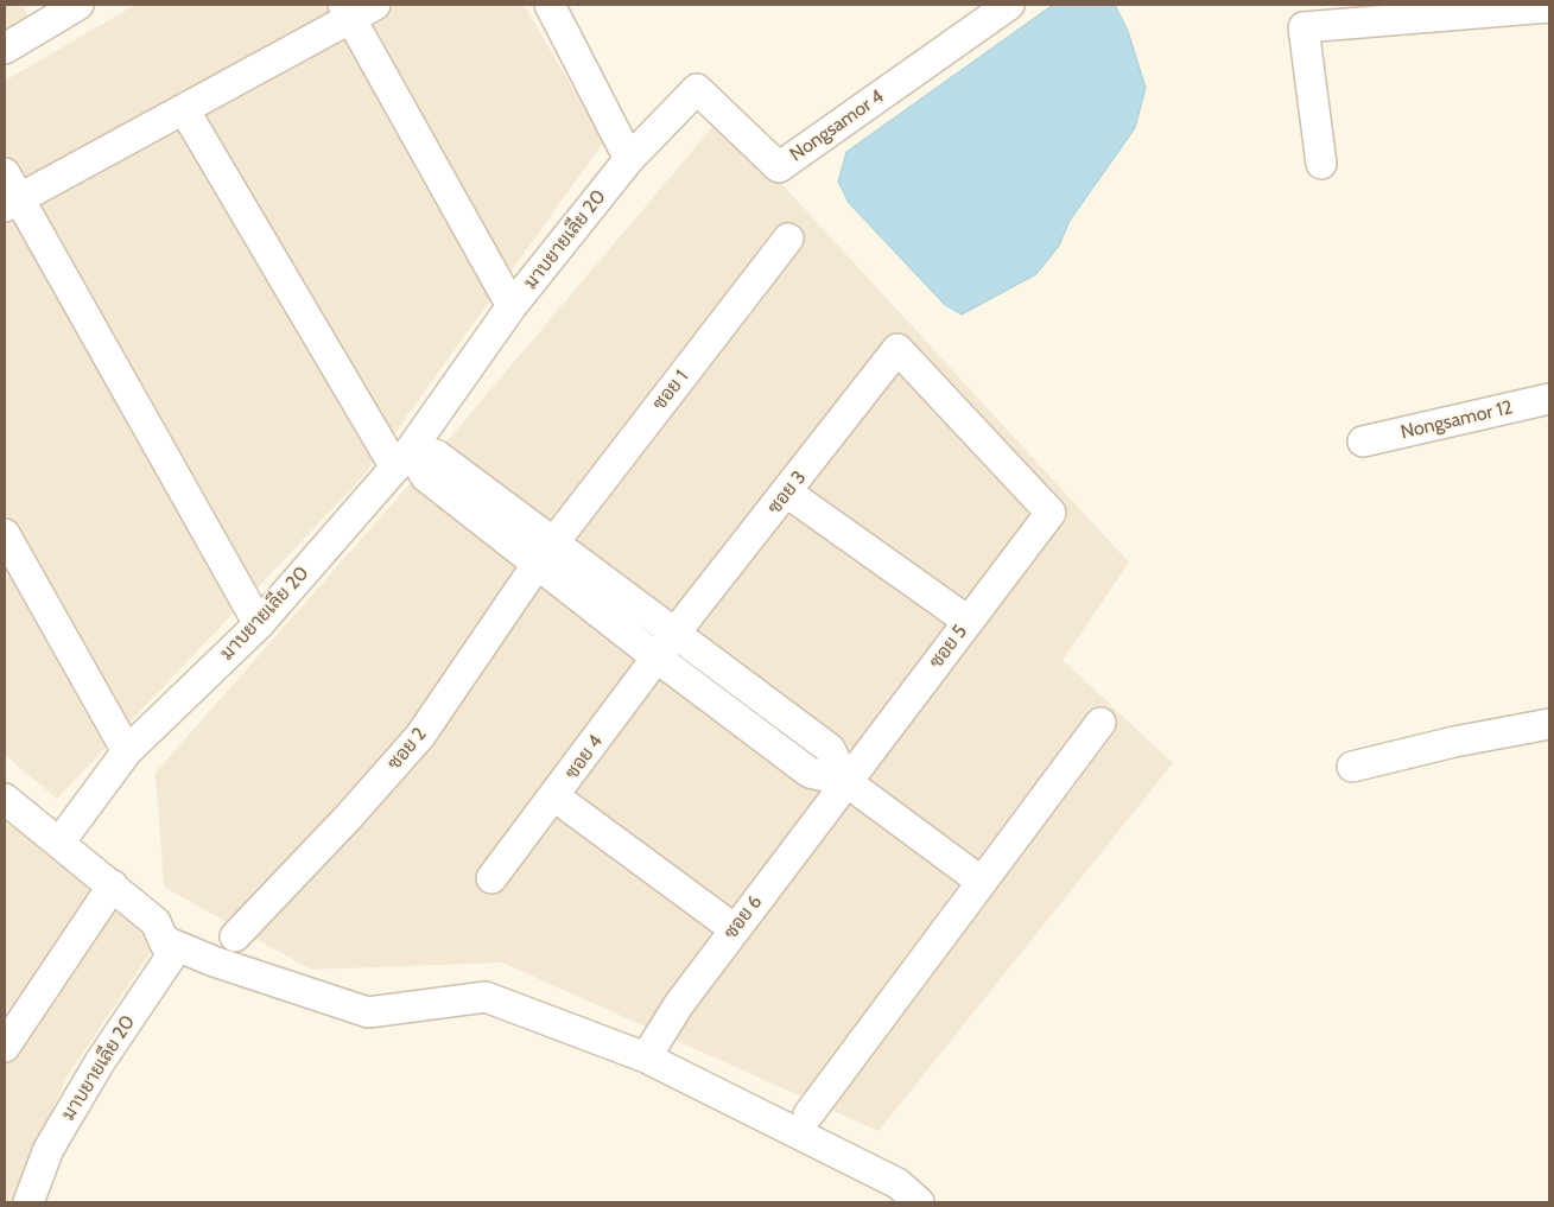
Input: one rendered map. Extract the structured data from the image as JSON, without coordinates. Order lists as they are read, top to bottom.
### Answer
{
  "streets": {
    "street": [
      "Nongsamor 4",
      "มาบยายเลีย 20",
      "ซอย 1",
      "Nongsamor 12",
      "ซอย 3",
      "ซอย 5",
      "ซอย 2",
      "ซอย 4",
      "ซอย 6"
    ]
  },
  "crossings": [
    ["Nongsamor 4", "มาบยายเลีย 20"],
    ["ซอย 1", "ซอย 2"],
    ["ซอย 3", "ซอย 5"],
    ["ซอย 3", "ซอย 4"],
    ["ซอย 5", "ซอย 6"]
  ]
}
